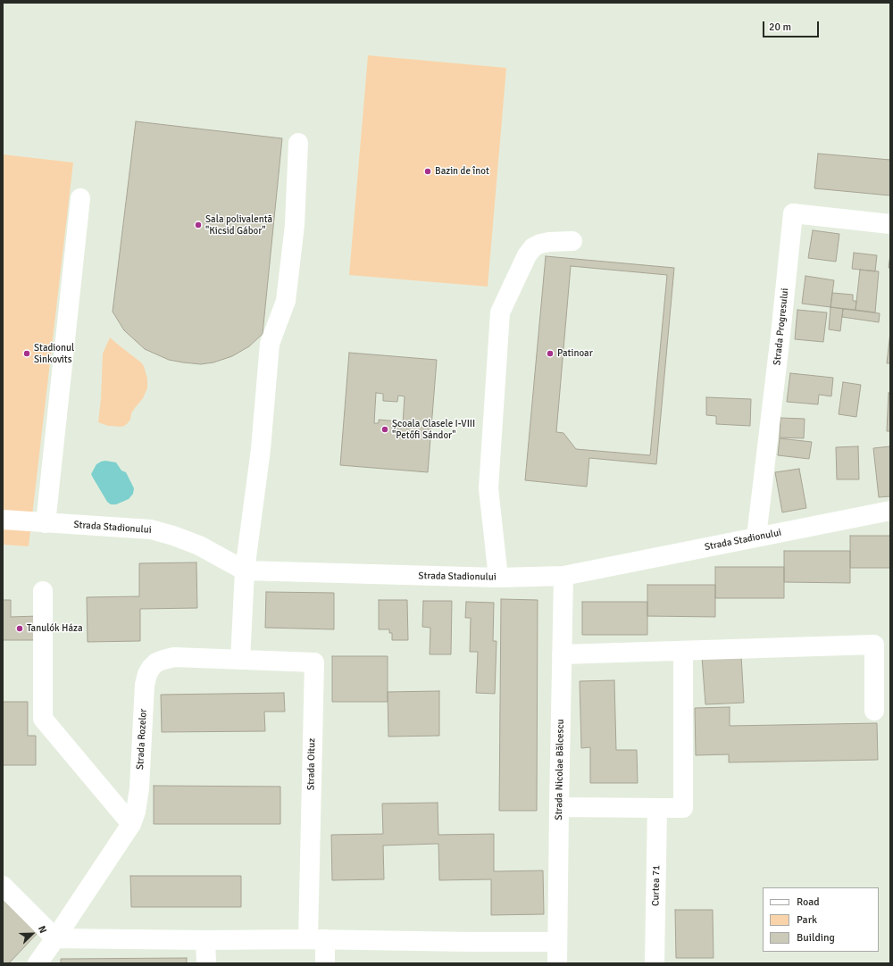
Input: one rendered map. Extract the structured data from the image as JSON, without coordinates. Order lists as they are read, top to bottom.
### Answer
{
  "streets": {
    "street": [
      "Strada Progresului",
      "Strada Stadionului",
      "Strada Rozelor",
      "Strada Oituz",
      "Strada Nicolae Bălcescu",
      "Curtea 71"
    ]
  },
  "crossings": [
    ["Strada Progresului", "Strada Stadionului"],
    ["Strada Stadionului", "Strada Nicolae Bălcescu"],
    ["Strada Rozelor", "Strada Oituz"]
  ],
  "places": [
    "Bazin de înot",
    "Sala polivalentă \"Kicsid Gábor\"",
    "Stadionul Sinkovits",
    "Patinoar",
    "Școala Clasele I-VIII \"Petőfi Sándor\"",
    "Tanulók Háza"
  ],
  "legend": ["Road", "Park", "Building"],
  "scale_bar": "20 m",
  "north": "top right"
}
